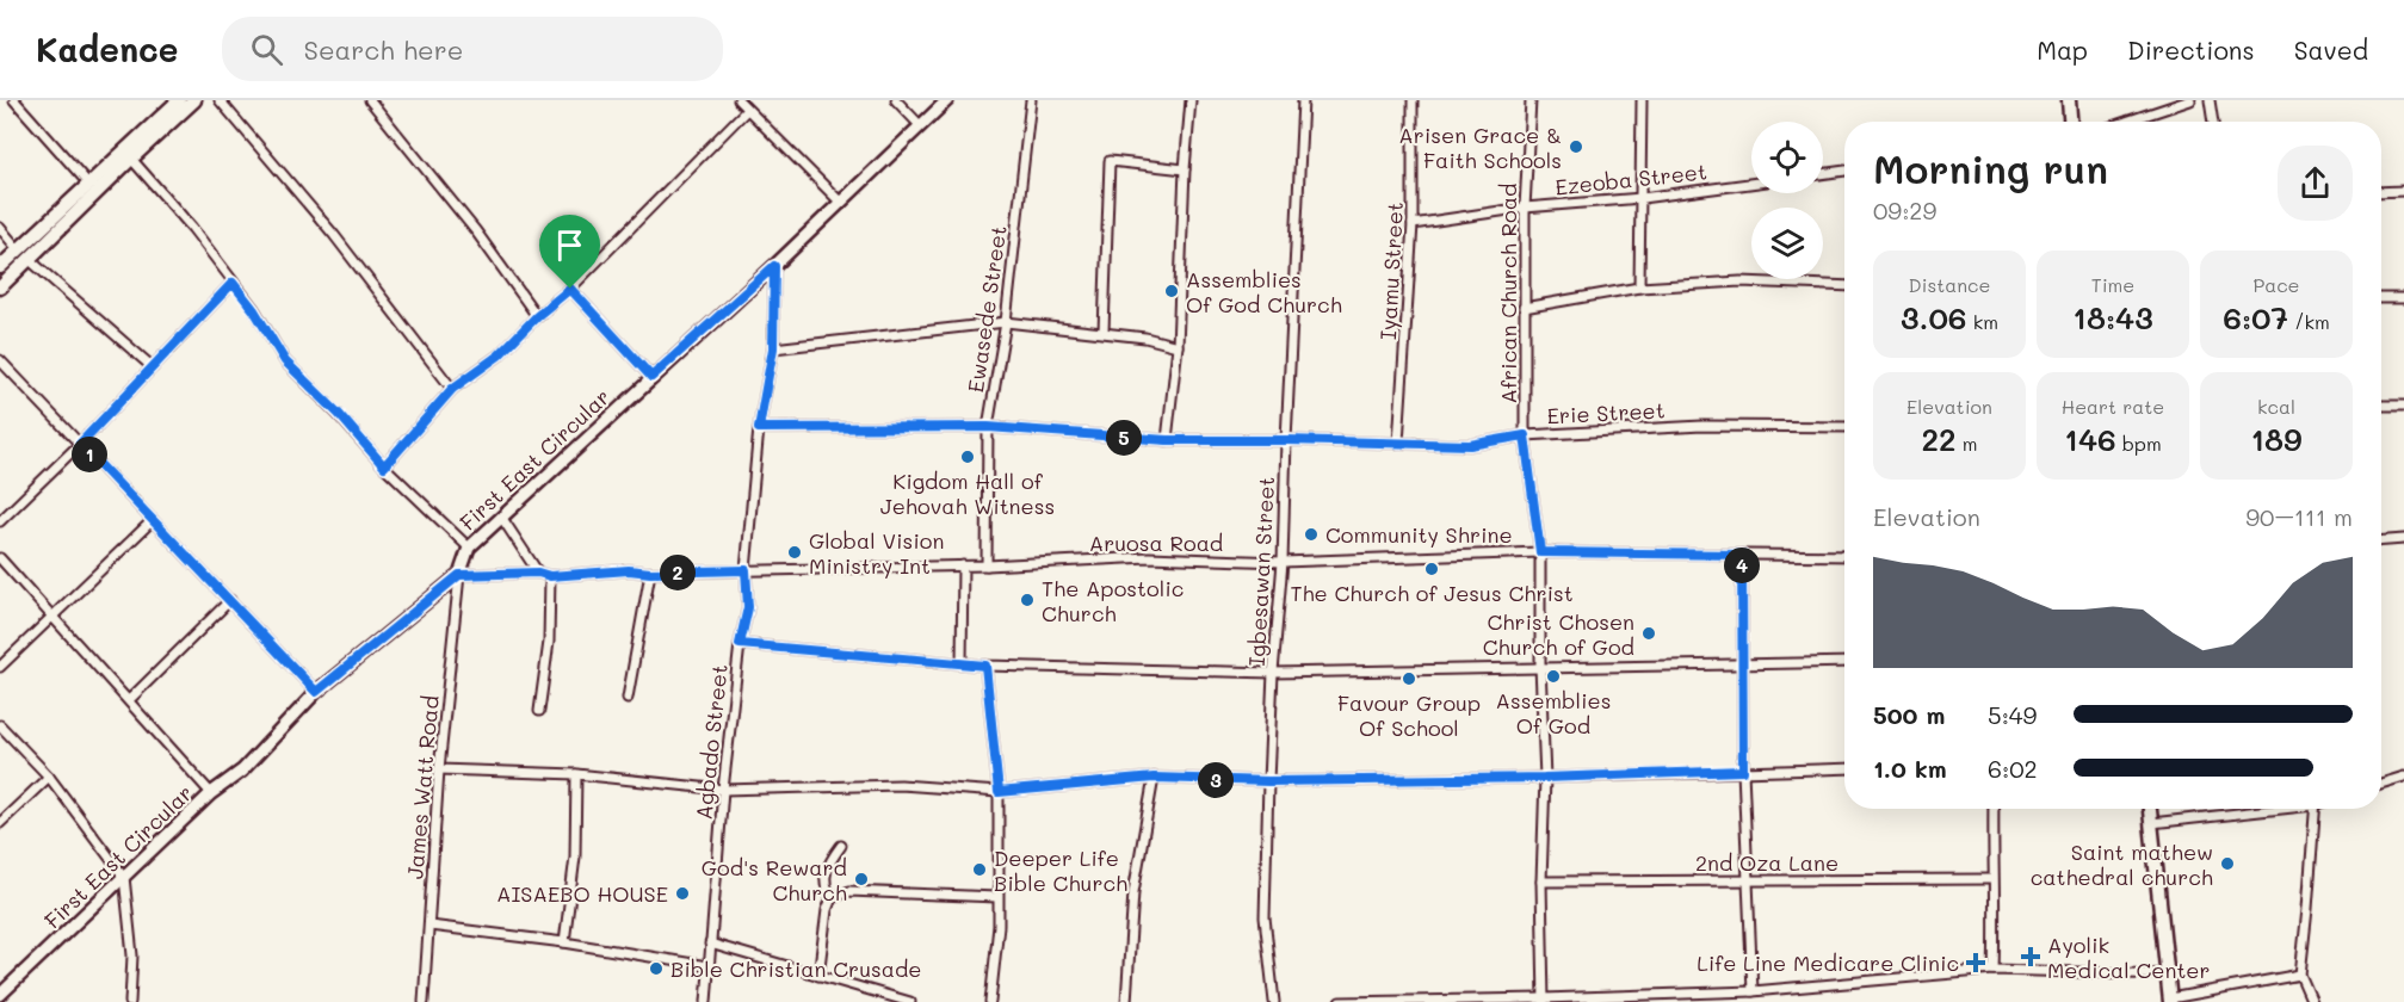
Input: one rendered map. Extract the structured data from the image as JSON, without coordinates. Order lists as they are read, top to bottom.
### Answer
{
  "streets": {
    "street": [
      "Ezeoba Street",
      "Iyamu Street",
      "African Church Road",
      "Ewasede Street",
      "Erie Street",
      "First East Circular",
      "Aruosa Road",
      "Igbesawan Street",
      "Agbado Street",
      "James Watt Road",
      "2nd Oza Lane"
    ]
  },
  "crossings": [
    ["Ezeoba Street", "Iyamu Street"],
    ["Ezeoba Street", "African Church Road"],
    ["Iyamu Street", "Erie Street"],
    ["African Church Road", "Erie Street"],
    ["African Church Road", "Aruosa Road"],
    ["African Church Road", "2nd Oza Lane"],
    ["Ewasede Street", "Erie Street"],
    ["Ewasede Street", "Aruosa Road"],
    ["Erie Street", "Igbesawan Street"],
    ["Erie Street", "Agbado Street"],
    ["First East Circular", "Aruosa Road"],
    ["First East Circular", "Agbado Street"],
    ["First East Circular", "James Watt Road"],
    ["Aruosa Road", "Igbesawan Street"],
    ["Aruosa Road", "Agbado Street"],
    ["Aruosa Road", "James Watt Road"]
  ],
  "places": {
    "other": [
      "Arisen Grace & Faith Schools",
      "Assemblies Of God Church",
      "Kigdom Hall of Jehovah Witness",
      "Community Shrine",
      "Global Vision Ministry Int",
      "The Church of Jesus Christ",
      "The Apostolic Church",
      "Christ Chosen Church of God",
      "Assemblies Of God",
      "Favour Group Of School",
      "Saint mathew cathedral church",
      "Deeper Life Bible Church",
      "God's Reward Church",
      "AISAEBO HOUSE",
      "Bible Christian Crusade"
    ],
    "health": ["Ayolik Medical Center", "Life Line Medicare Clinic"]
  },
  "page": {
    "header": "Kadence",
    "search": "Search here",
    "nav": ["Map", "Directions", "Saved"],
    "heading": ["Morning run", "09:29"],
    "stats": [
      ["Distance", "3.06 km"],
      ["Time", "18:43"],
      ["Pace", "6:07 /km"],
      ["Elevation", "22 m"],
      ["Heart rate", "146 bpm"],
      ["kcal", "189"]
    ],
    "pins": [
      "5",
      "1",
      "4",
      "2",
      "3"
    ],
    "chart": ["Elevation", "90–111 m"],
    "list": [
      {
        "name": "500 m",
        "note": "5:49"
      },
      {
        "name": "1.0 km",
        "note": "6:02"
      }
    ]
  }
}
